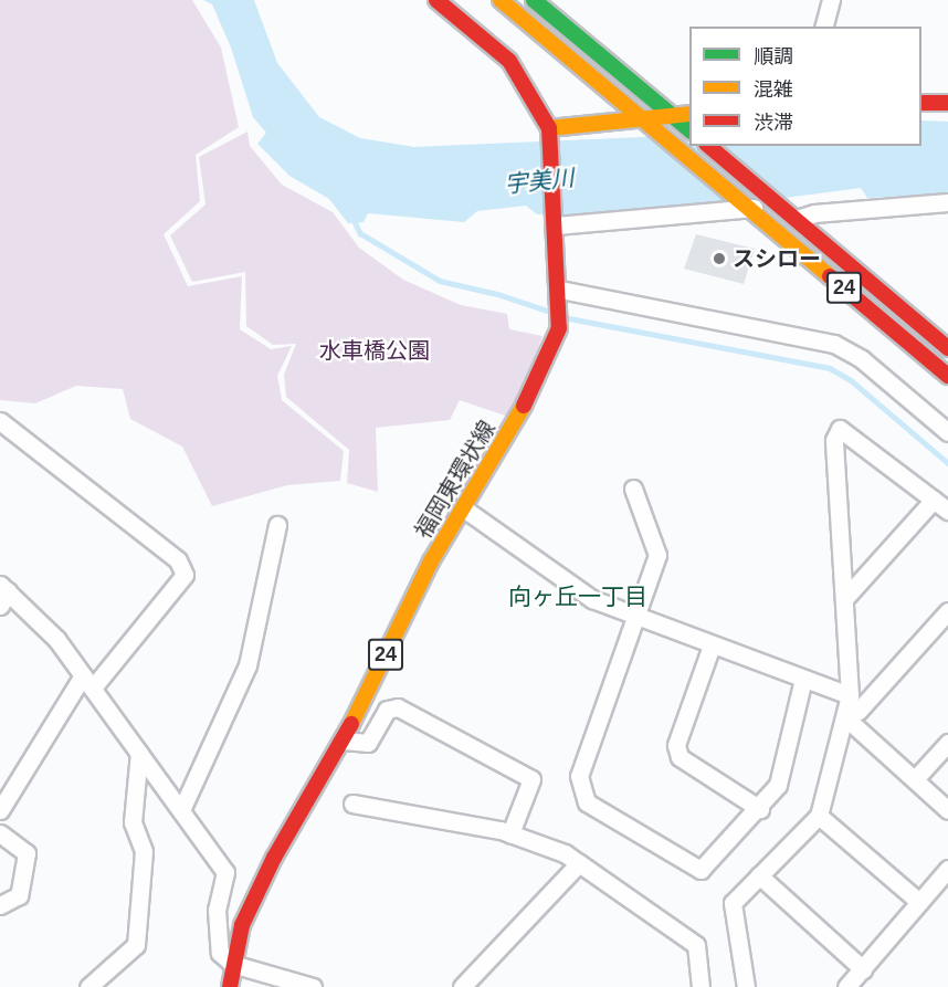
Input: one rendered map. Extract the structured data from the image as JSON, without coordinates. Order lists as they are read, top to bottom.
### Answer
{
  "streets": {
    "main road": ["24", "福岡東環状線"]
  },
  "districts": ["向ヶ丘一丁目"],
  "water": ["宇美川"],
  "parks": ["水車橋公園"],
  "places": ["スシロー"],
  "legend": ["順調", "混雑", "渋滞"]
}
